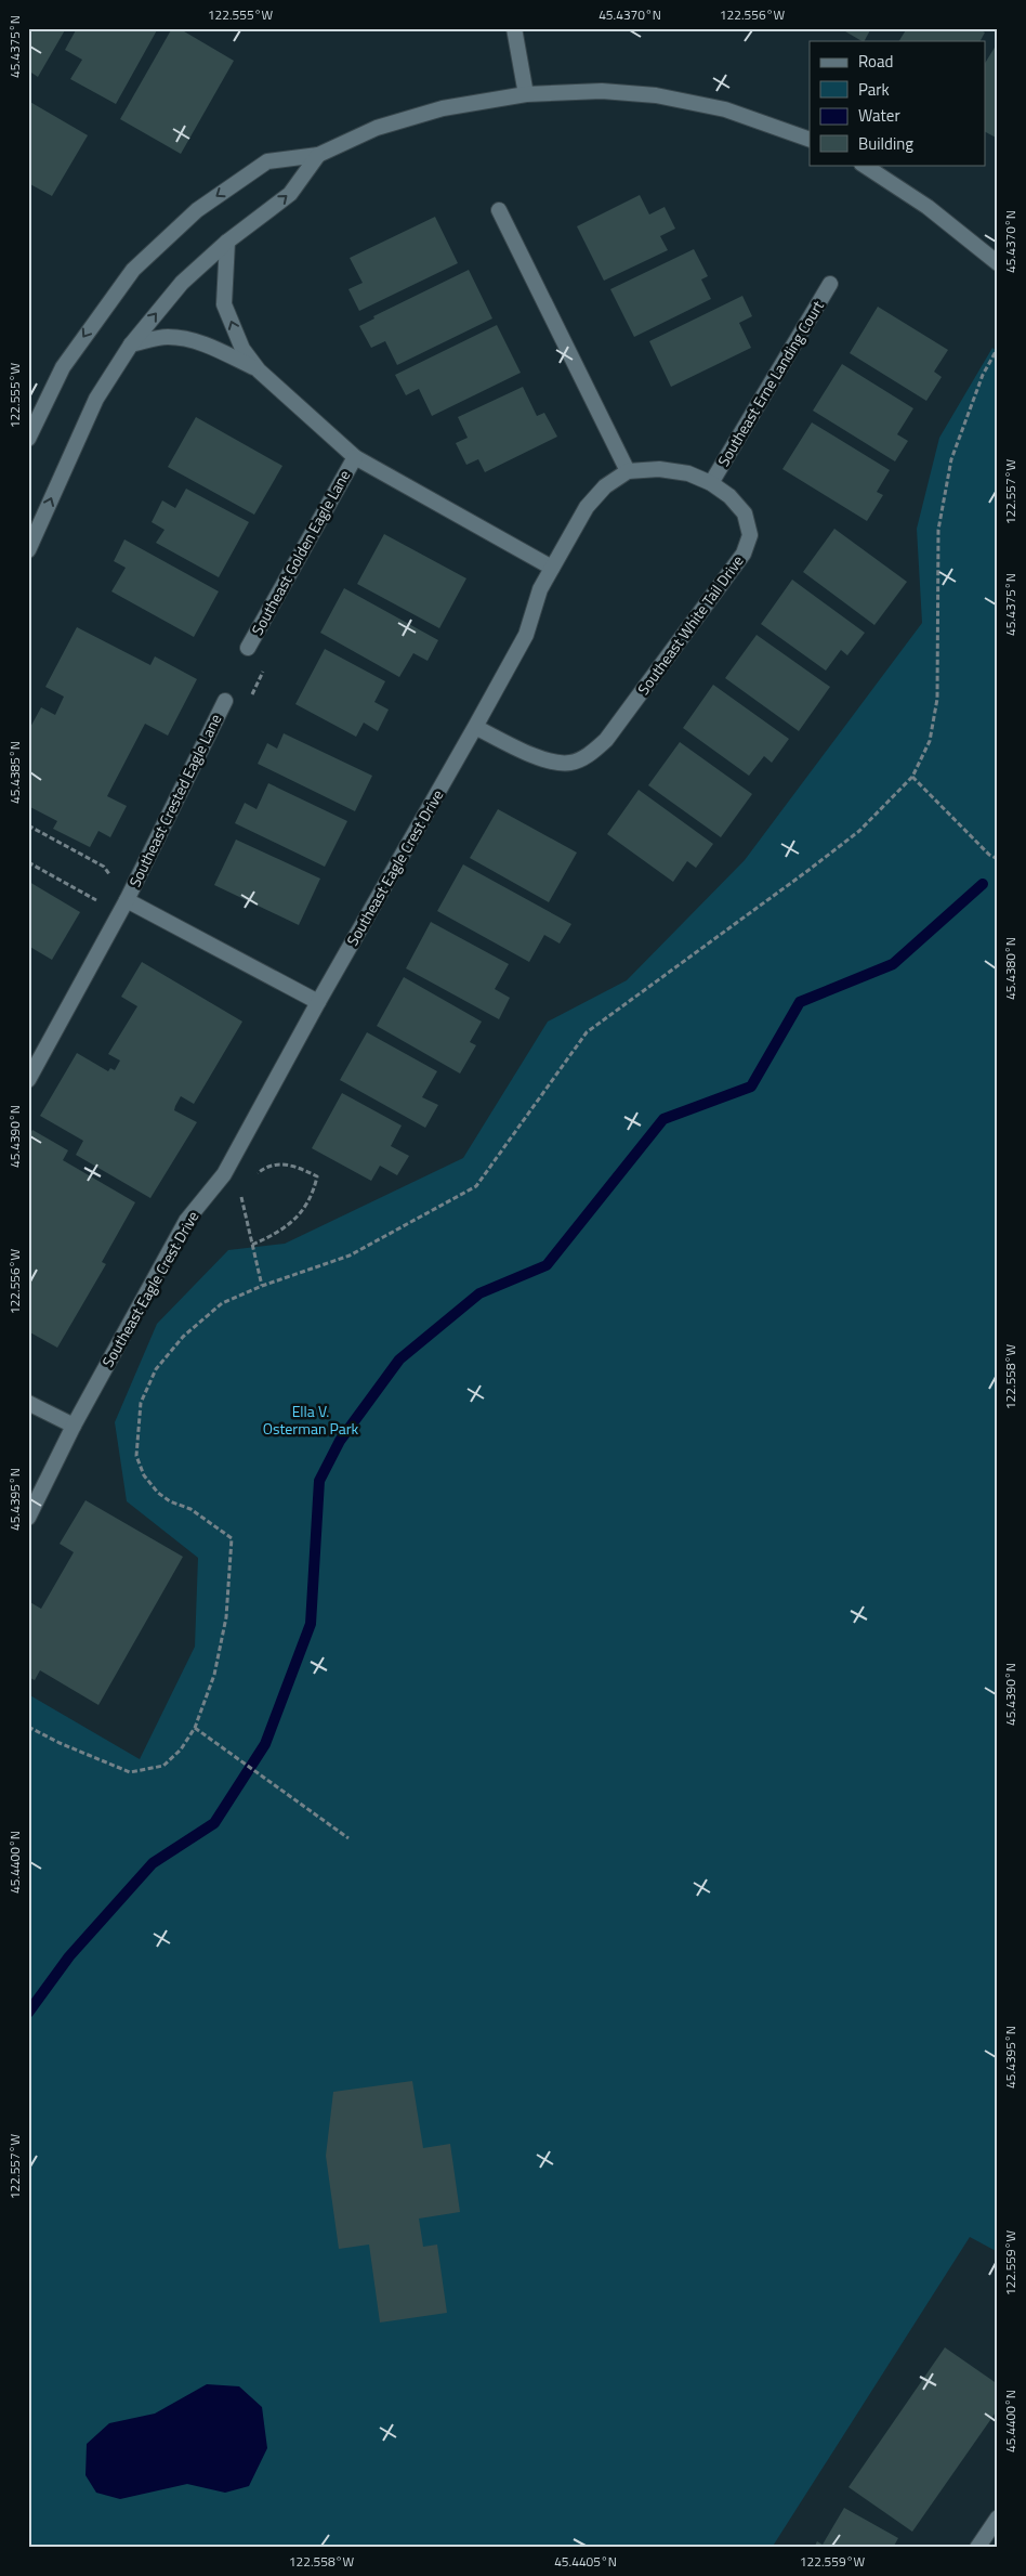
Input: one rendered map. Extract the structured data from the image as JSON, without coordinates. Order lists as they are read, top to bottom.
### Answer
{
  "streets": {
    "street": [
      "Southeast Erne Landing Court",
      "Southeast Golden Eagle Lane",
      "Southeast White Tail Drive",
      "Southeast Crested Eagle Lane",
      "Southeast Eagle Crest Drive"
    ]
  },
  "crossings": [
    ["Southeast Erne Landing Court", "Southeast White Tail Drive"],
    ["Southeast White Tail Drive", "Southeast Eagle Crest Drive"],
    ["Southeast Crested Eagle Lane", "Southeast Eagle Crest Drive"]
  ],
  "parks": ["Ella V. Osterman Park"],
  "legend": [
    "Road",
    "Park",
    "Water",
    "Building"
  ],
  "coordinates": [
    "122.555°W",
    "45.4370°N",
    "122.556°W",
    "45.4375°N",
    "122.557°W",
    "45.4385°N",
    "45.4380°N",
    "45.4390°N",
    "122.558°W",
    "45.4395°N",
    "45.4400°N",
    "122.559°W",
    "45.4405°N"
  ]
}
